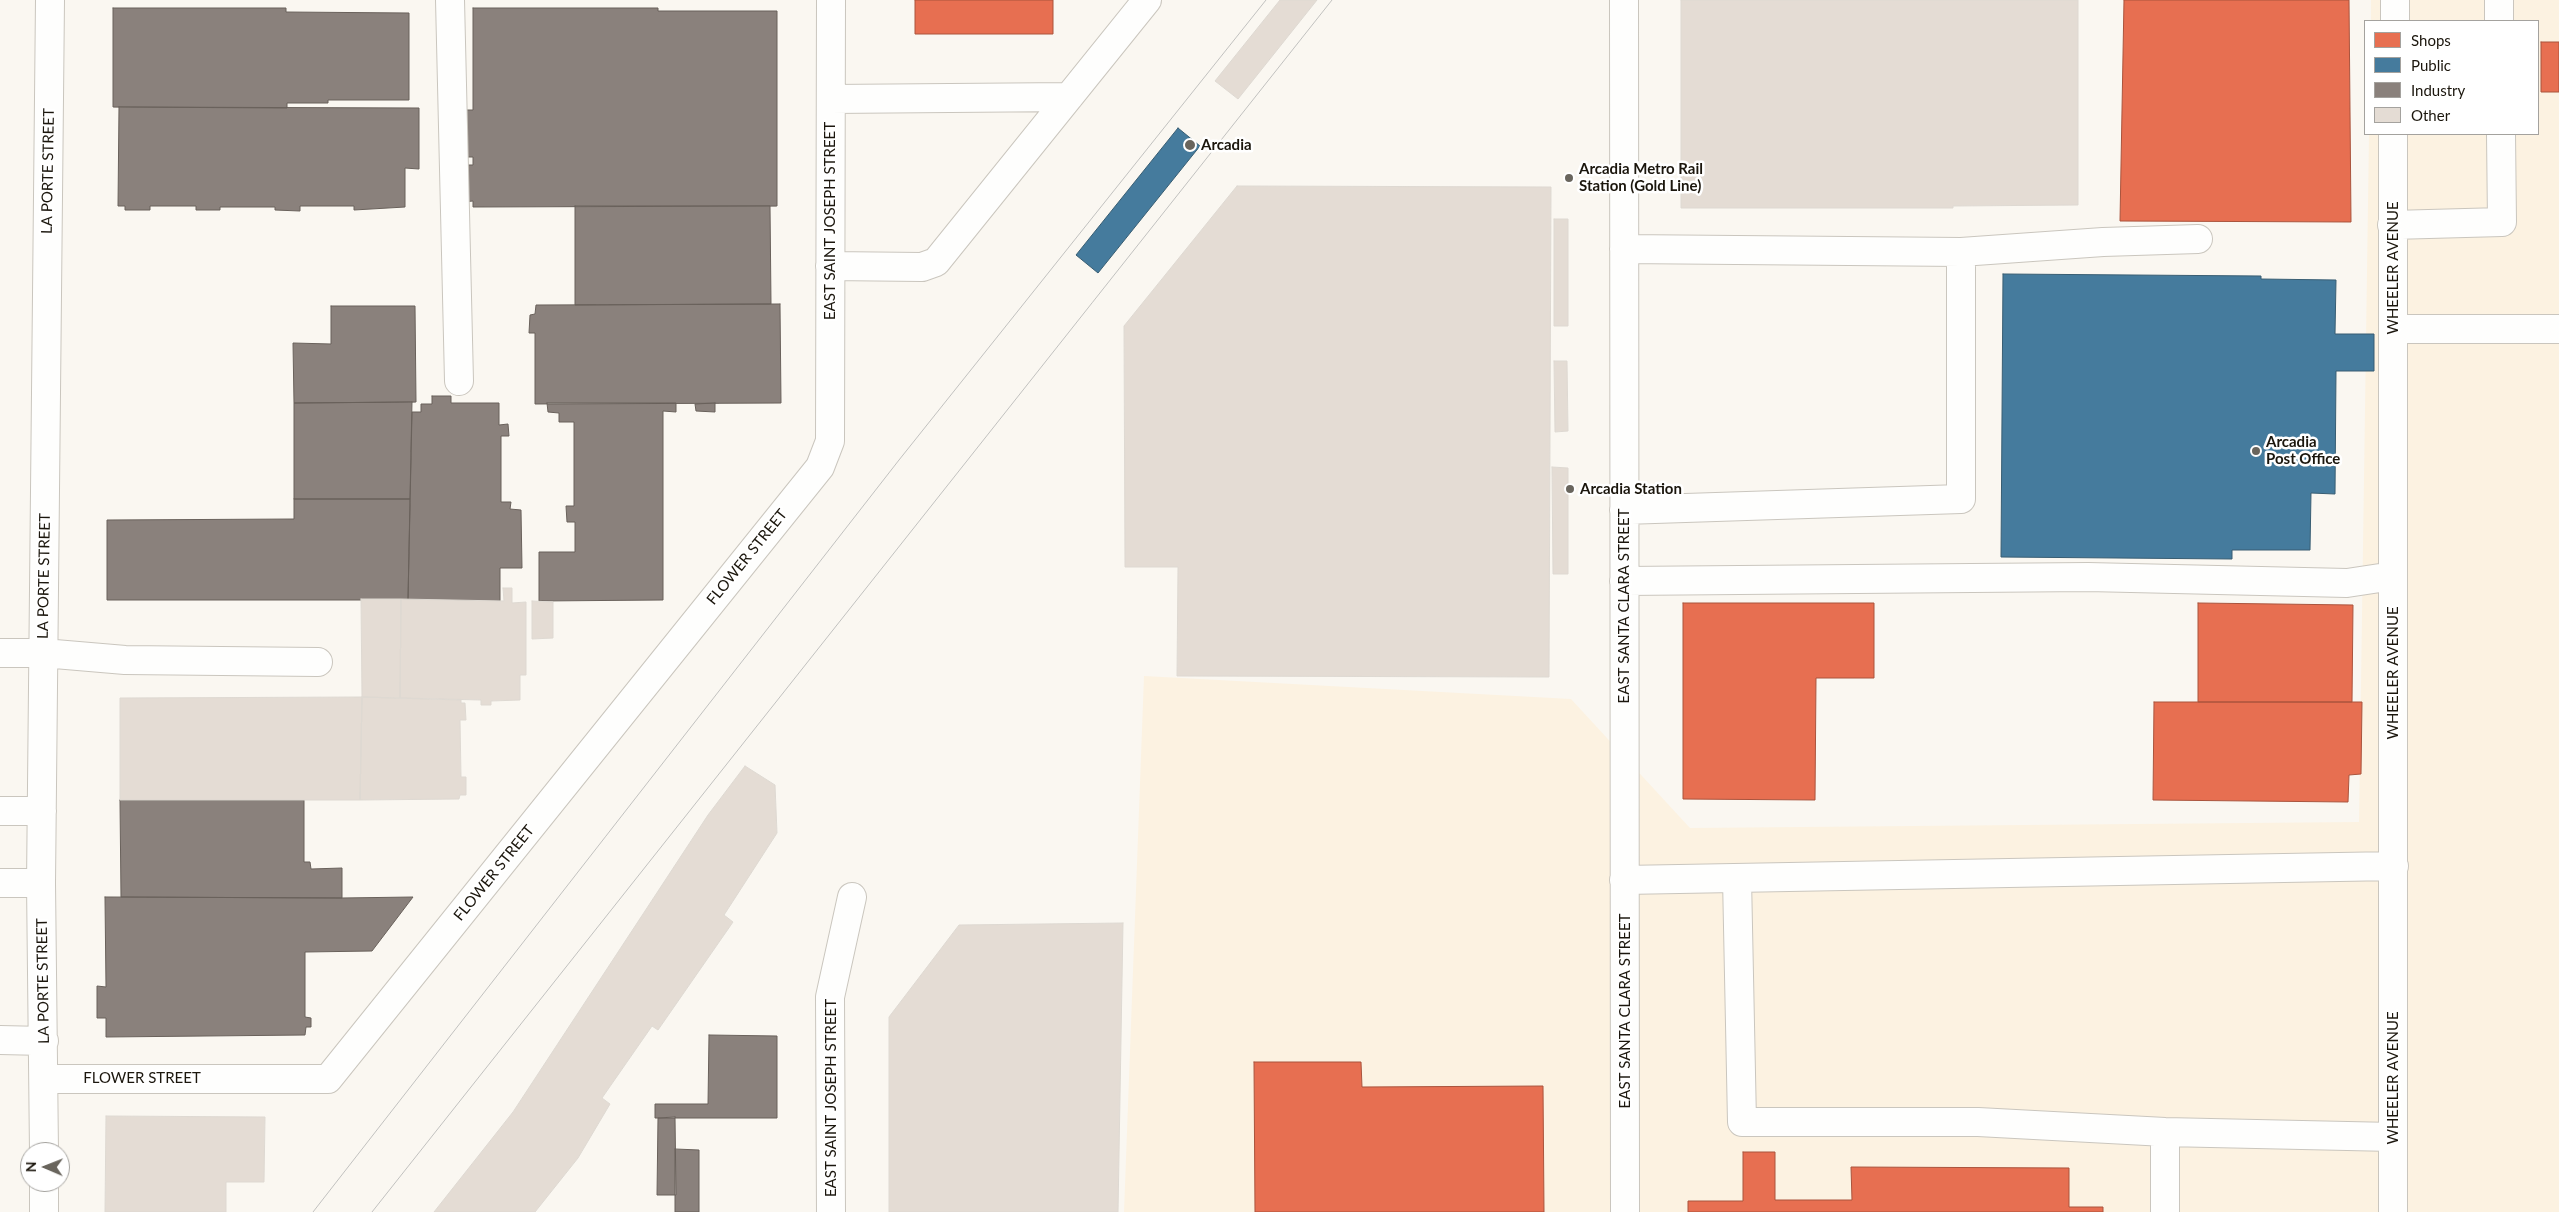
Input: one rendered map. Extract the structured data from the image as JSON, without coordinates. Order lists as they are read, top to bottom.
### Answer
{
  "streets": {
    "street": [
      "LA PORTE STREET",
      "EAST SAINT JOSEPH STREET",
      "WHEELER AVENUE",
      "FLOWER STREET",
      "EAST SANTA CLARA STREET"
    ]
  },
  "crossings": [
    ["LA PORTE STREET", "FLOWER STREET"],
    ["EAST SAINT JOSEPH STREET", "FLOWER STREET"]
  ],
  "places": [
    "Arcadia",
    "Arcadia Metro Rail Station (Gold Line)",
    "Arcadia Post Office",
    "Arcadia Station"
  ],
  "legend": [
    "Shops",
    "Public",
    "Industry",
    "Other"
  ],
  "north": "left"
}
